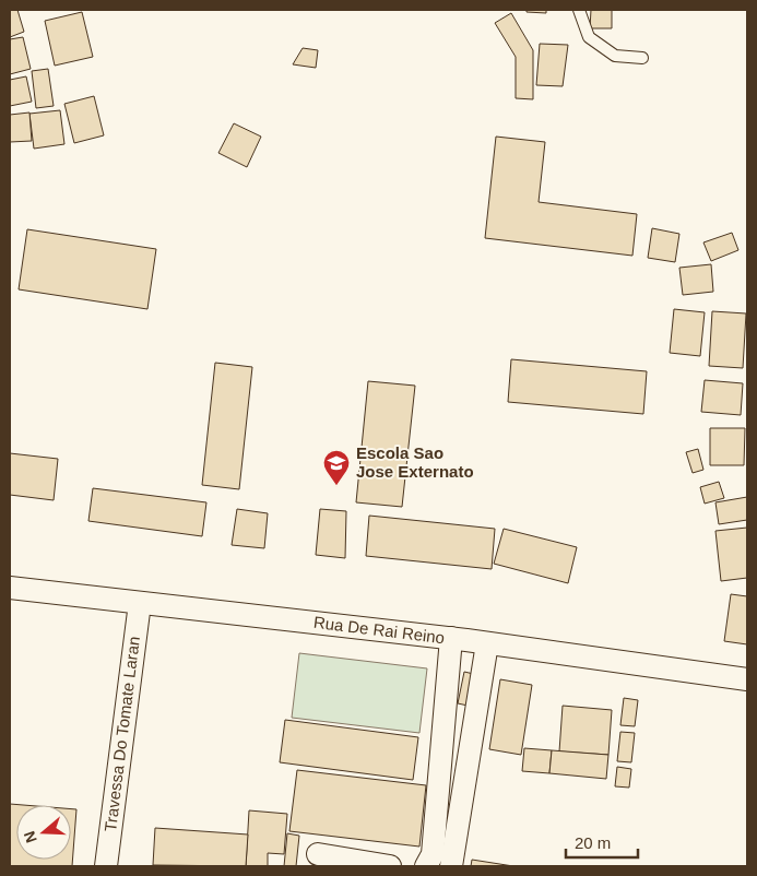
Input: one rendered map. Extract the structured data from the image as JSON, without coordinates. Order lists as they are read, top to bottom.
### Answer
{
  "streets": {
    "street": ["Rua De Rai Reino", "Travessa Do Tomate Laran"]
  },
  "crossings": [
    ["Rua De Rai Reino", "Travessa Do Tomate Laran"]
  ],
  "places": {
    "school or university": ["Escola Sao Jose Externato"]
  },
  "scale_bar": "20 m",
  "north": "left"
}
